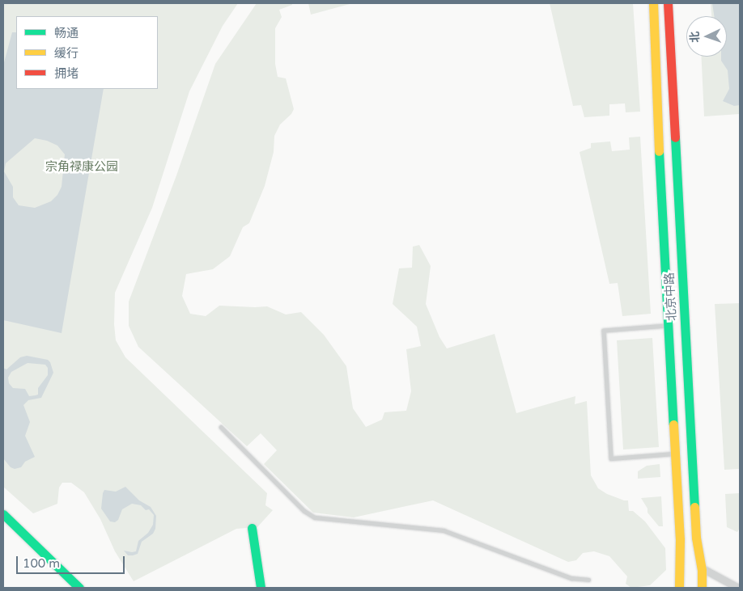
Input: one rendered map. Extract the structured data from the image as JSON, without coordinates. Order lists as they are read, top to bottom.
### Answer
{
  "streets": {
    "main road": ["北京中路"]
  },
  "parks": ["宗角禄康公园"],
  "legend": ["畅通", "缓行", "拥堵"],
  "scale_bar": "100 m",
  "north": "left"
}
